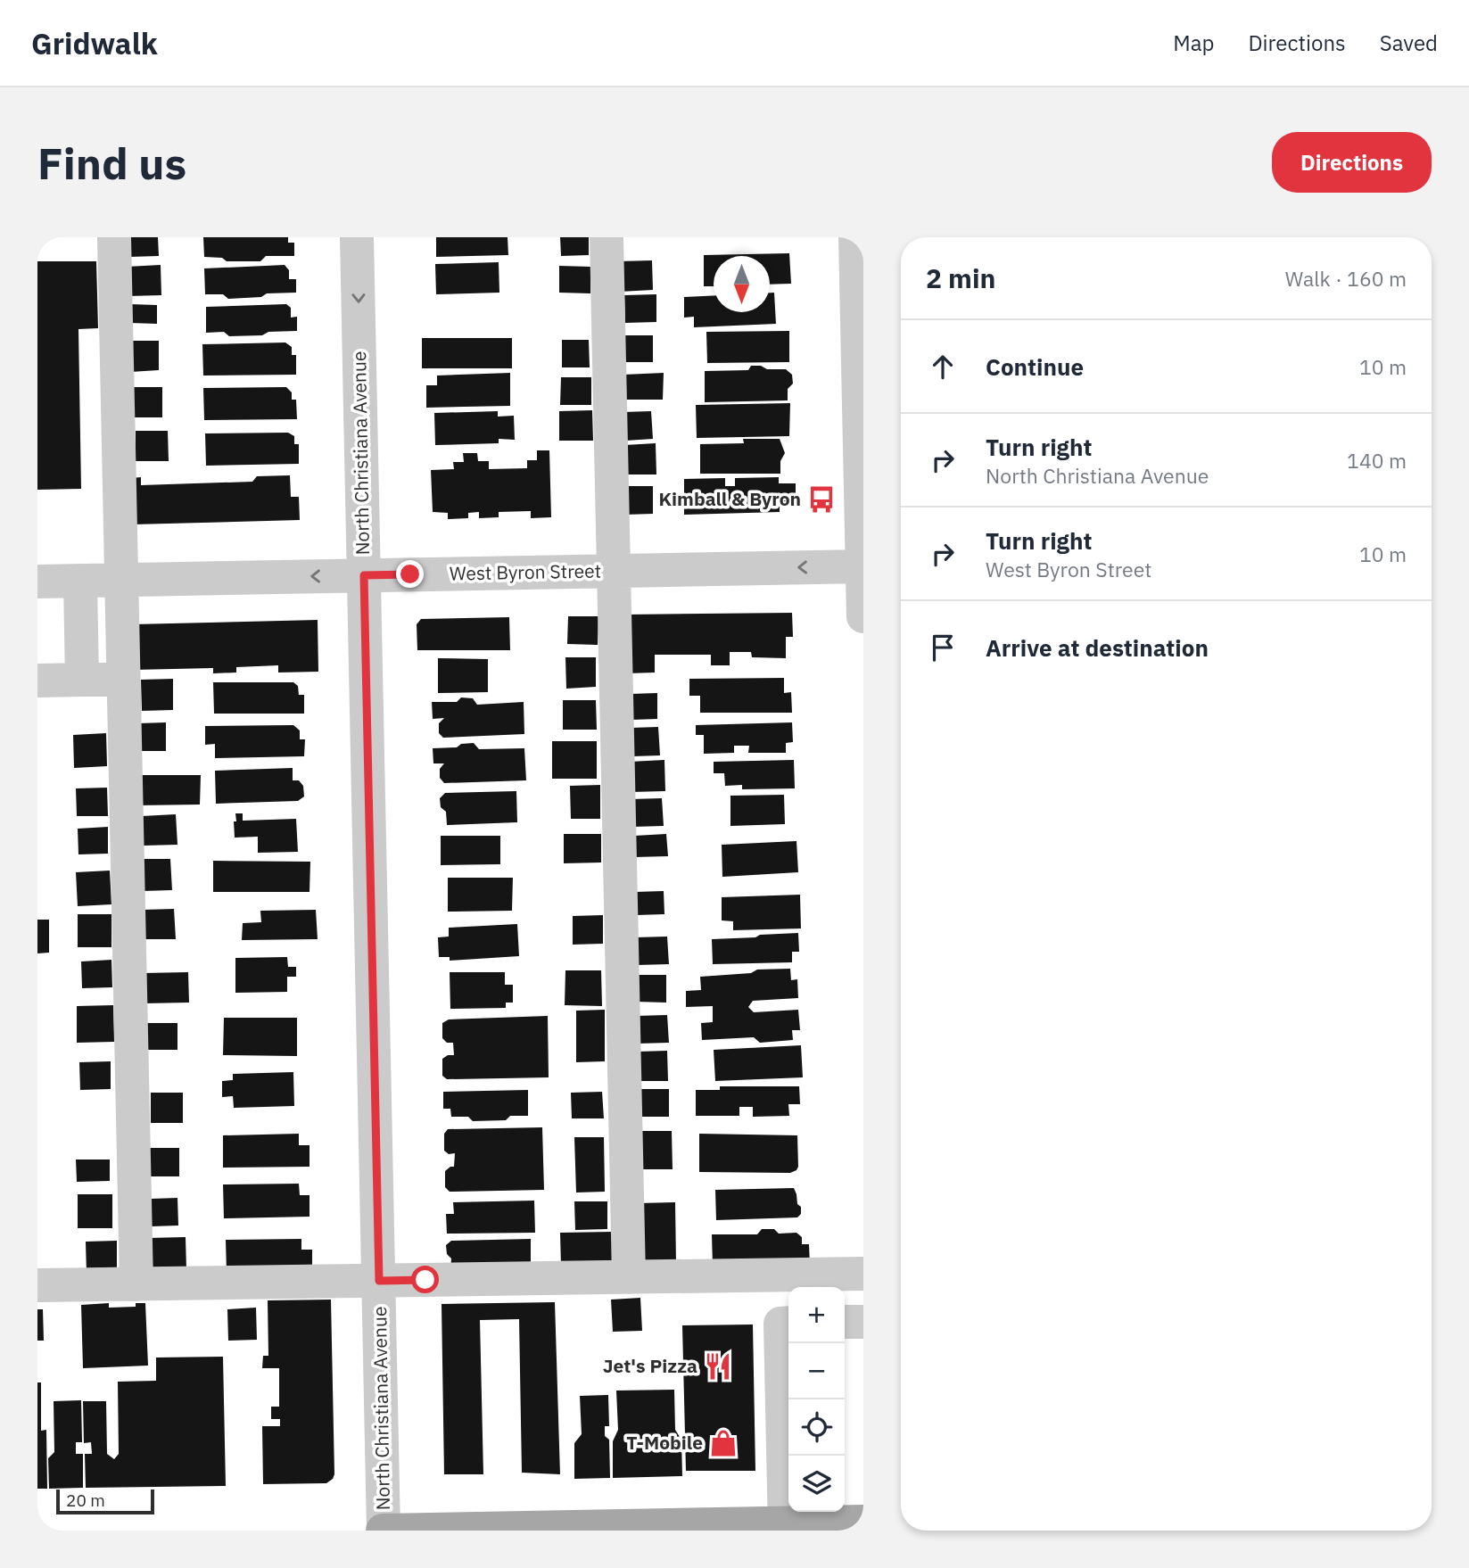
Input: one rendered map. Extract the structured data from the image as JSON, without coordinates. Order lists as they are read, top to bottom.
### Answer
{
  "streets": {
    "street": ["North Christiana Avenue", "West Byron Street"]
  },
  "crossings": [
    ["North Christiana Avenue", "West Byron Street"]
  ],
  "one_way": ["West Byron Street"],
  "places": {
    "bus stop": ["Kimball & Byron"],
    "restaurant": ["Jet's Pizza"],
    "shop": ["T-Mobile"]
  },
  "scale_bar": "20 m",
  "north": "bottom",
  "page": {
    "header": "Gridwalk",
    "nav": ["Map", "Directions", "Saved"],
    "buttons": "Directions",
    "title": "Find us",
    "heading": ["2 min", "Walk · 160 m"],
    "list": [
      ["Continue", "10 m"],
      ["Turn right", "North Christiana Avenue", "140 m"],
      ["Turn right", "West Byron Street", "10 m"],
      "Arrive at destination"
    ],
    "map_buttons": ["+", "−"],
    "scale": "20 m"
  }
}
